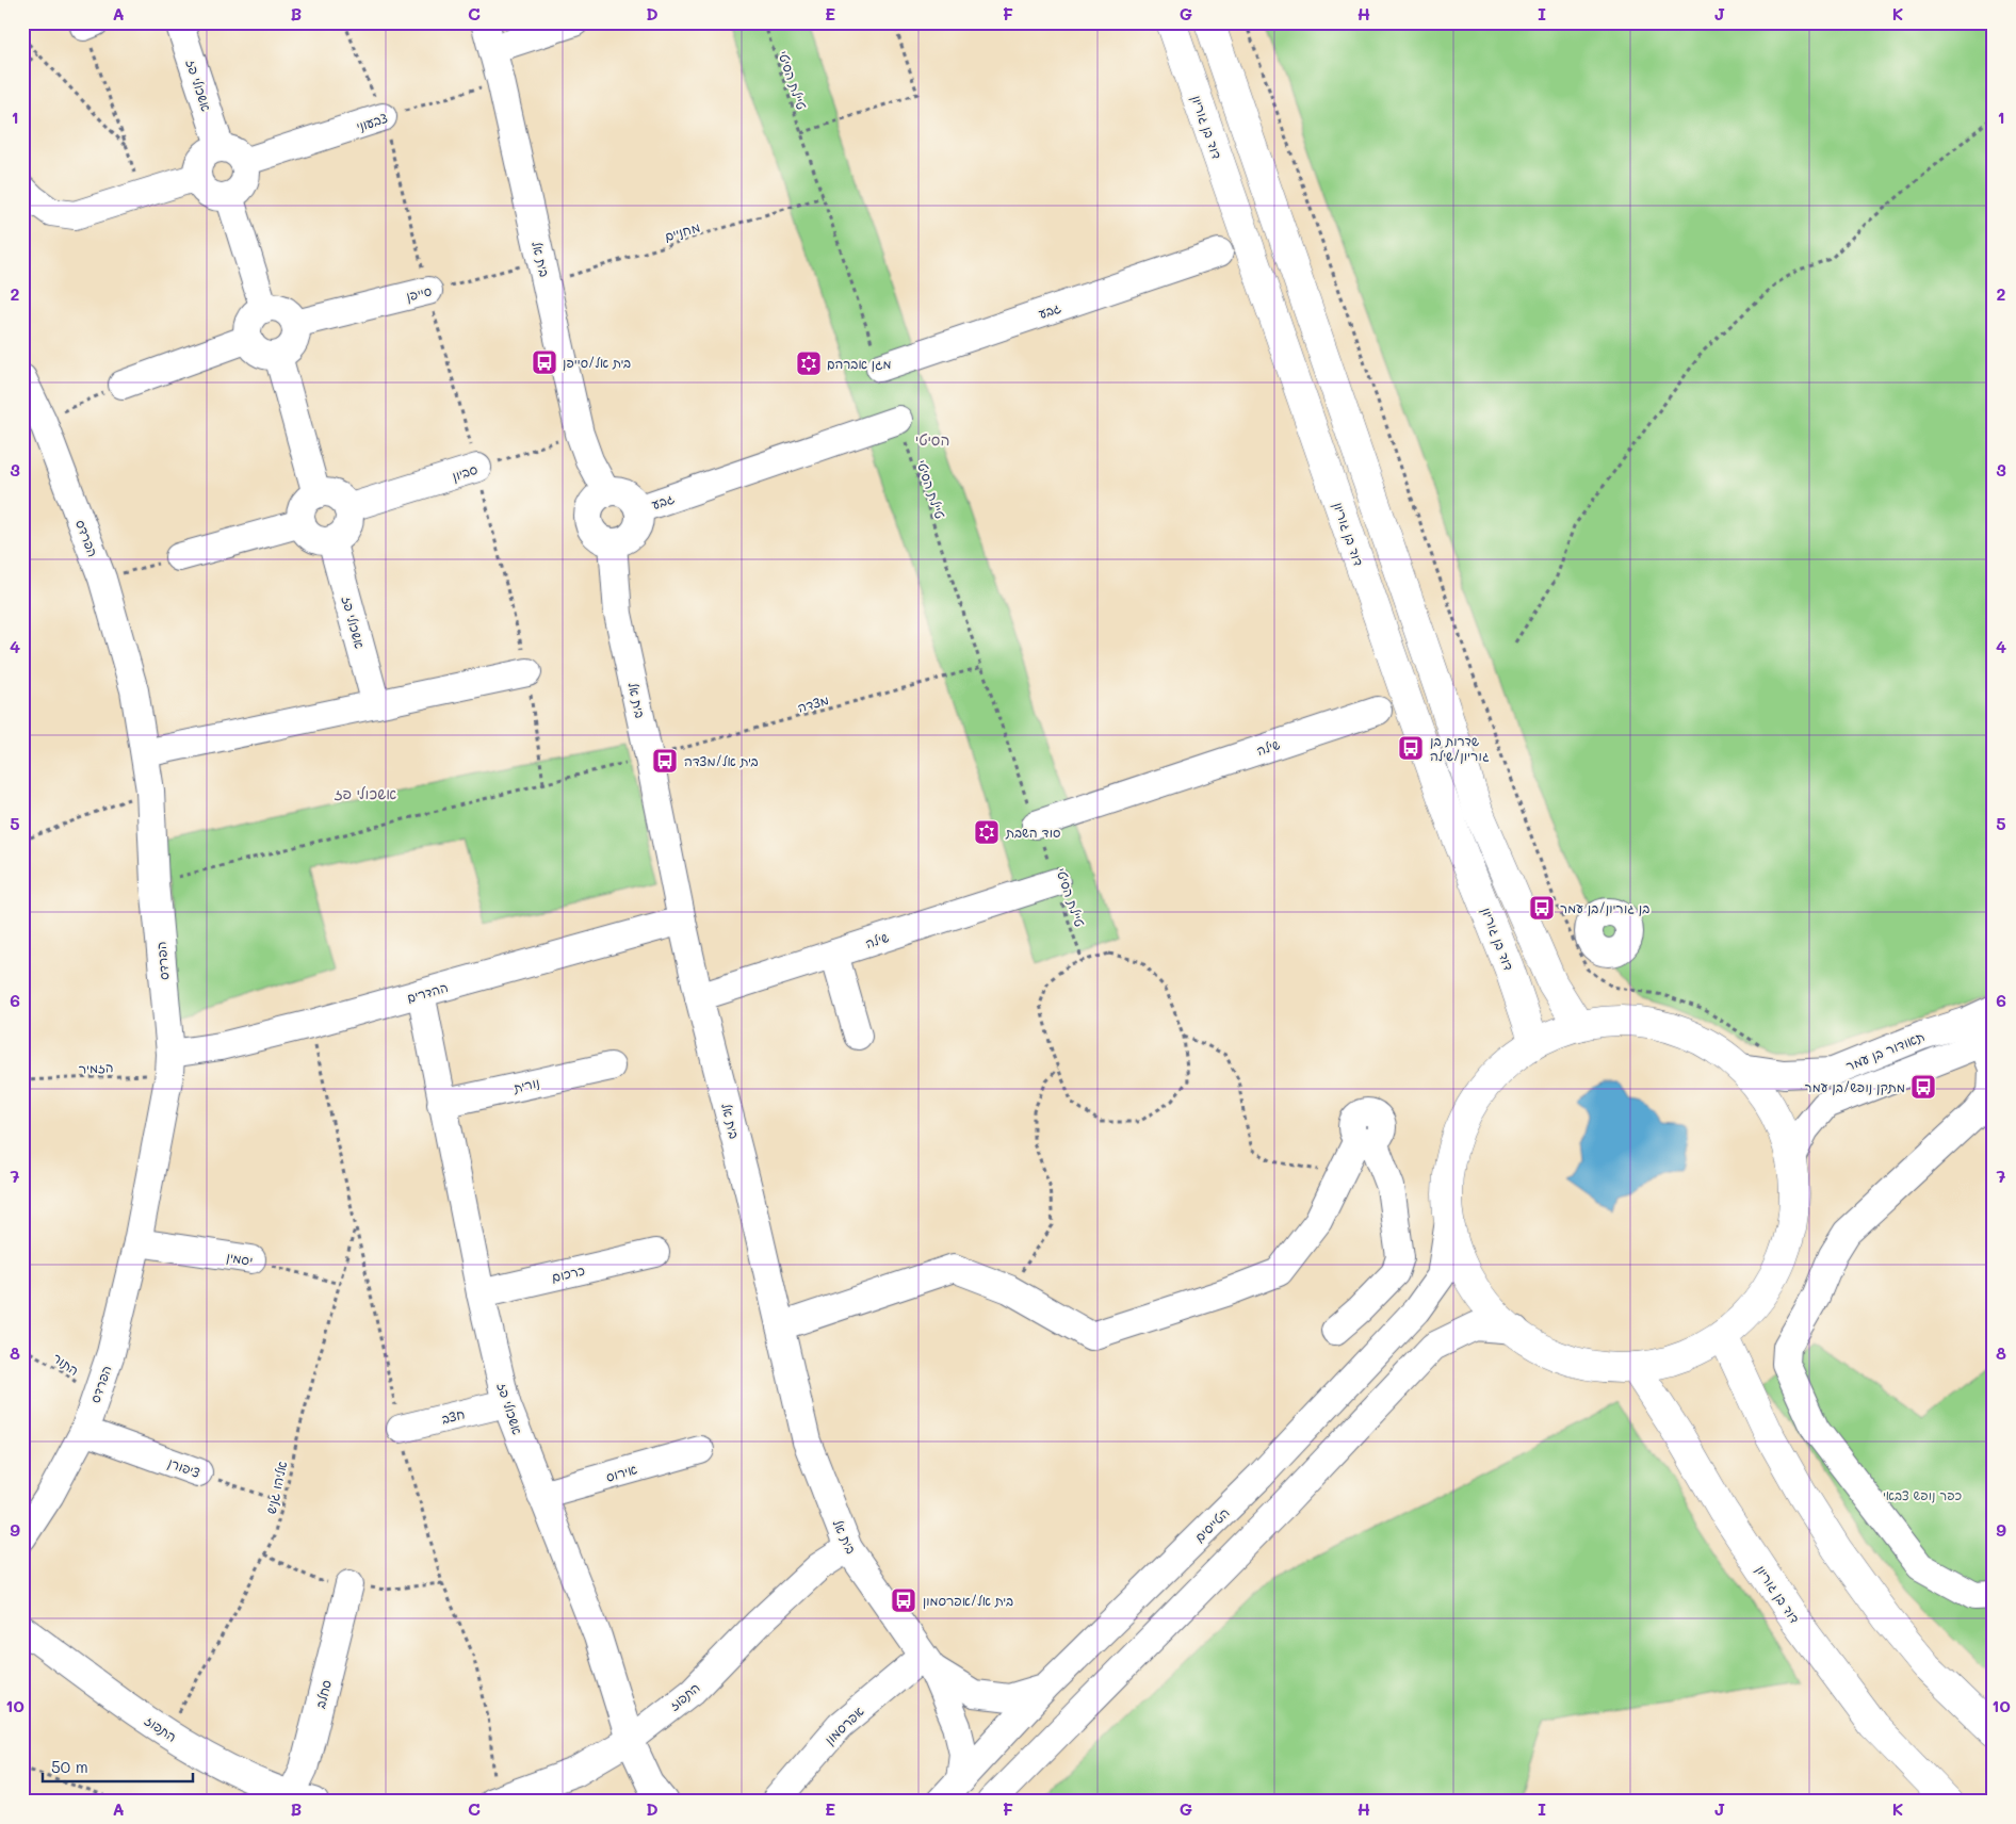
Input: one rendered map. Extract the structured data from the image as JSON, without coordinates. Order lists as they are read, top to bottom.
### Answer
{
  "streets": {
    "main road": ["דוד בן גוריון"],
    "street": [
      "אשכולי פז",
      "צבעוני",
      "בית אל",
      "סייפן",
      "גבע",
      "סביון",
      "הפרדס",
      "שילה",
      "ההדרים",
      "תאודור בן עמר",
      "נורית",
      "יסמין",
      "כרכום",
      "חצב",
      "ציפורן",
      "אירוס",
      "הטייסים",
      "סחלב",
      "התפוז",
      "אפרסמון"
    ],
    "path": [
      "טיילת הסיטי",
      "מחניים",
      "מצדה",
      "הזמיר",
      "התור",
      "אליהו גניש"
    ]
  },
  "crossings": [
    ["טיילת הסיטי", "מחניים"],
    ["טיילת הסיטי", "גבע"],
    ["טיילת הסיטי", "מצדה"],
    ["טיילת הסיטי", "שילה"],
    ["אשכולי פז", "צבעוני"],
    ["אשכולי פז", "סביון"],
    ["אשכולי פז", "ההדרים"],
    ["אשכולי פז", "נורית"],
    ["אשכולי פז", "כרכום"],
    ["אשכולי פז", "חצב"],
    ["אשכולי פז", "אירוס"],
    ["אשכולי פז", "התפוז"],
    ["צבעוני", "בית אל"],
    ["מחניים", "בית אל"],
    ["מחניים", "סייפן"],
    ["בית אל", "סייפן"],
    ["בית אל", "גבע"],
    ["בית אל", "סביון"],
    ["בית אל", "מצדה"],
    ["בית אל", "שילה"],
    ["בית אל", "ההדרים"],
    ["בית אל", "הטייסים"],
    ["בית אל", "התפוז"],
    ["בית אל", "אפרסמון"],
    ["הפרדס", "מצדה"],
    ["הפרדס", "ההדרים"],
    ["הפרדס", "הזמיר"],
    ["הפרדס", "יסמין"],
    ["הפרדס", "התור"],
    ["הפרדס", "ציפורן"],
    ["ההדרים", "הזמיר"],
    ["יסמין", "אליהו גניש"],
    ["ציפורן", "אליהו גניש"],
    ["אליהו גניש", "התפוז"],
    ["סחלב", "התפוז"]
  ],
  "districts": ["הסיטי", "אשכולי פז"],
  "parks": ["כפר נופש צבאי"],
  "places": {
    "bus stop": [
      "בית אל/סייפן",
      "שדרות בן גוריון/שילה",
      "בית אל/מצדה",
      "בן גוריון/בן עמר",
      "מתקן נופש/בן עמר",
      "בית אל/אפרסמון"
    ],
    "synagogue": ["מגן אברהם", "סוד השבת"]
  },
  "scale_bar": "50 m",
  "grid": {
    "columns": [
      "A",
      "B",
      "C",
      "D",
      "E",
      "F",
      "G",
      "H",
      "I",
      "J",
      "K"
    ],
    "rows": [
      "1",
      "2",
      "3",
      "4",
      "5",
      "6",
      "7",
      "8",
      "9",
      "10"
    ]
  }
}
